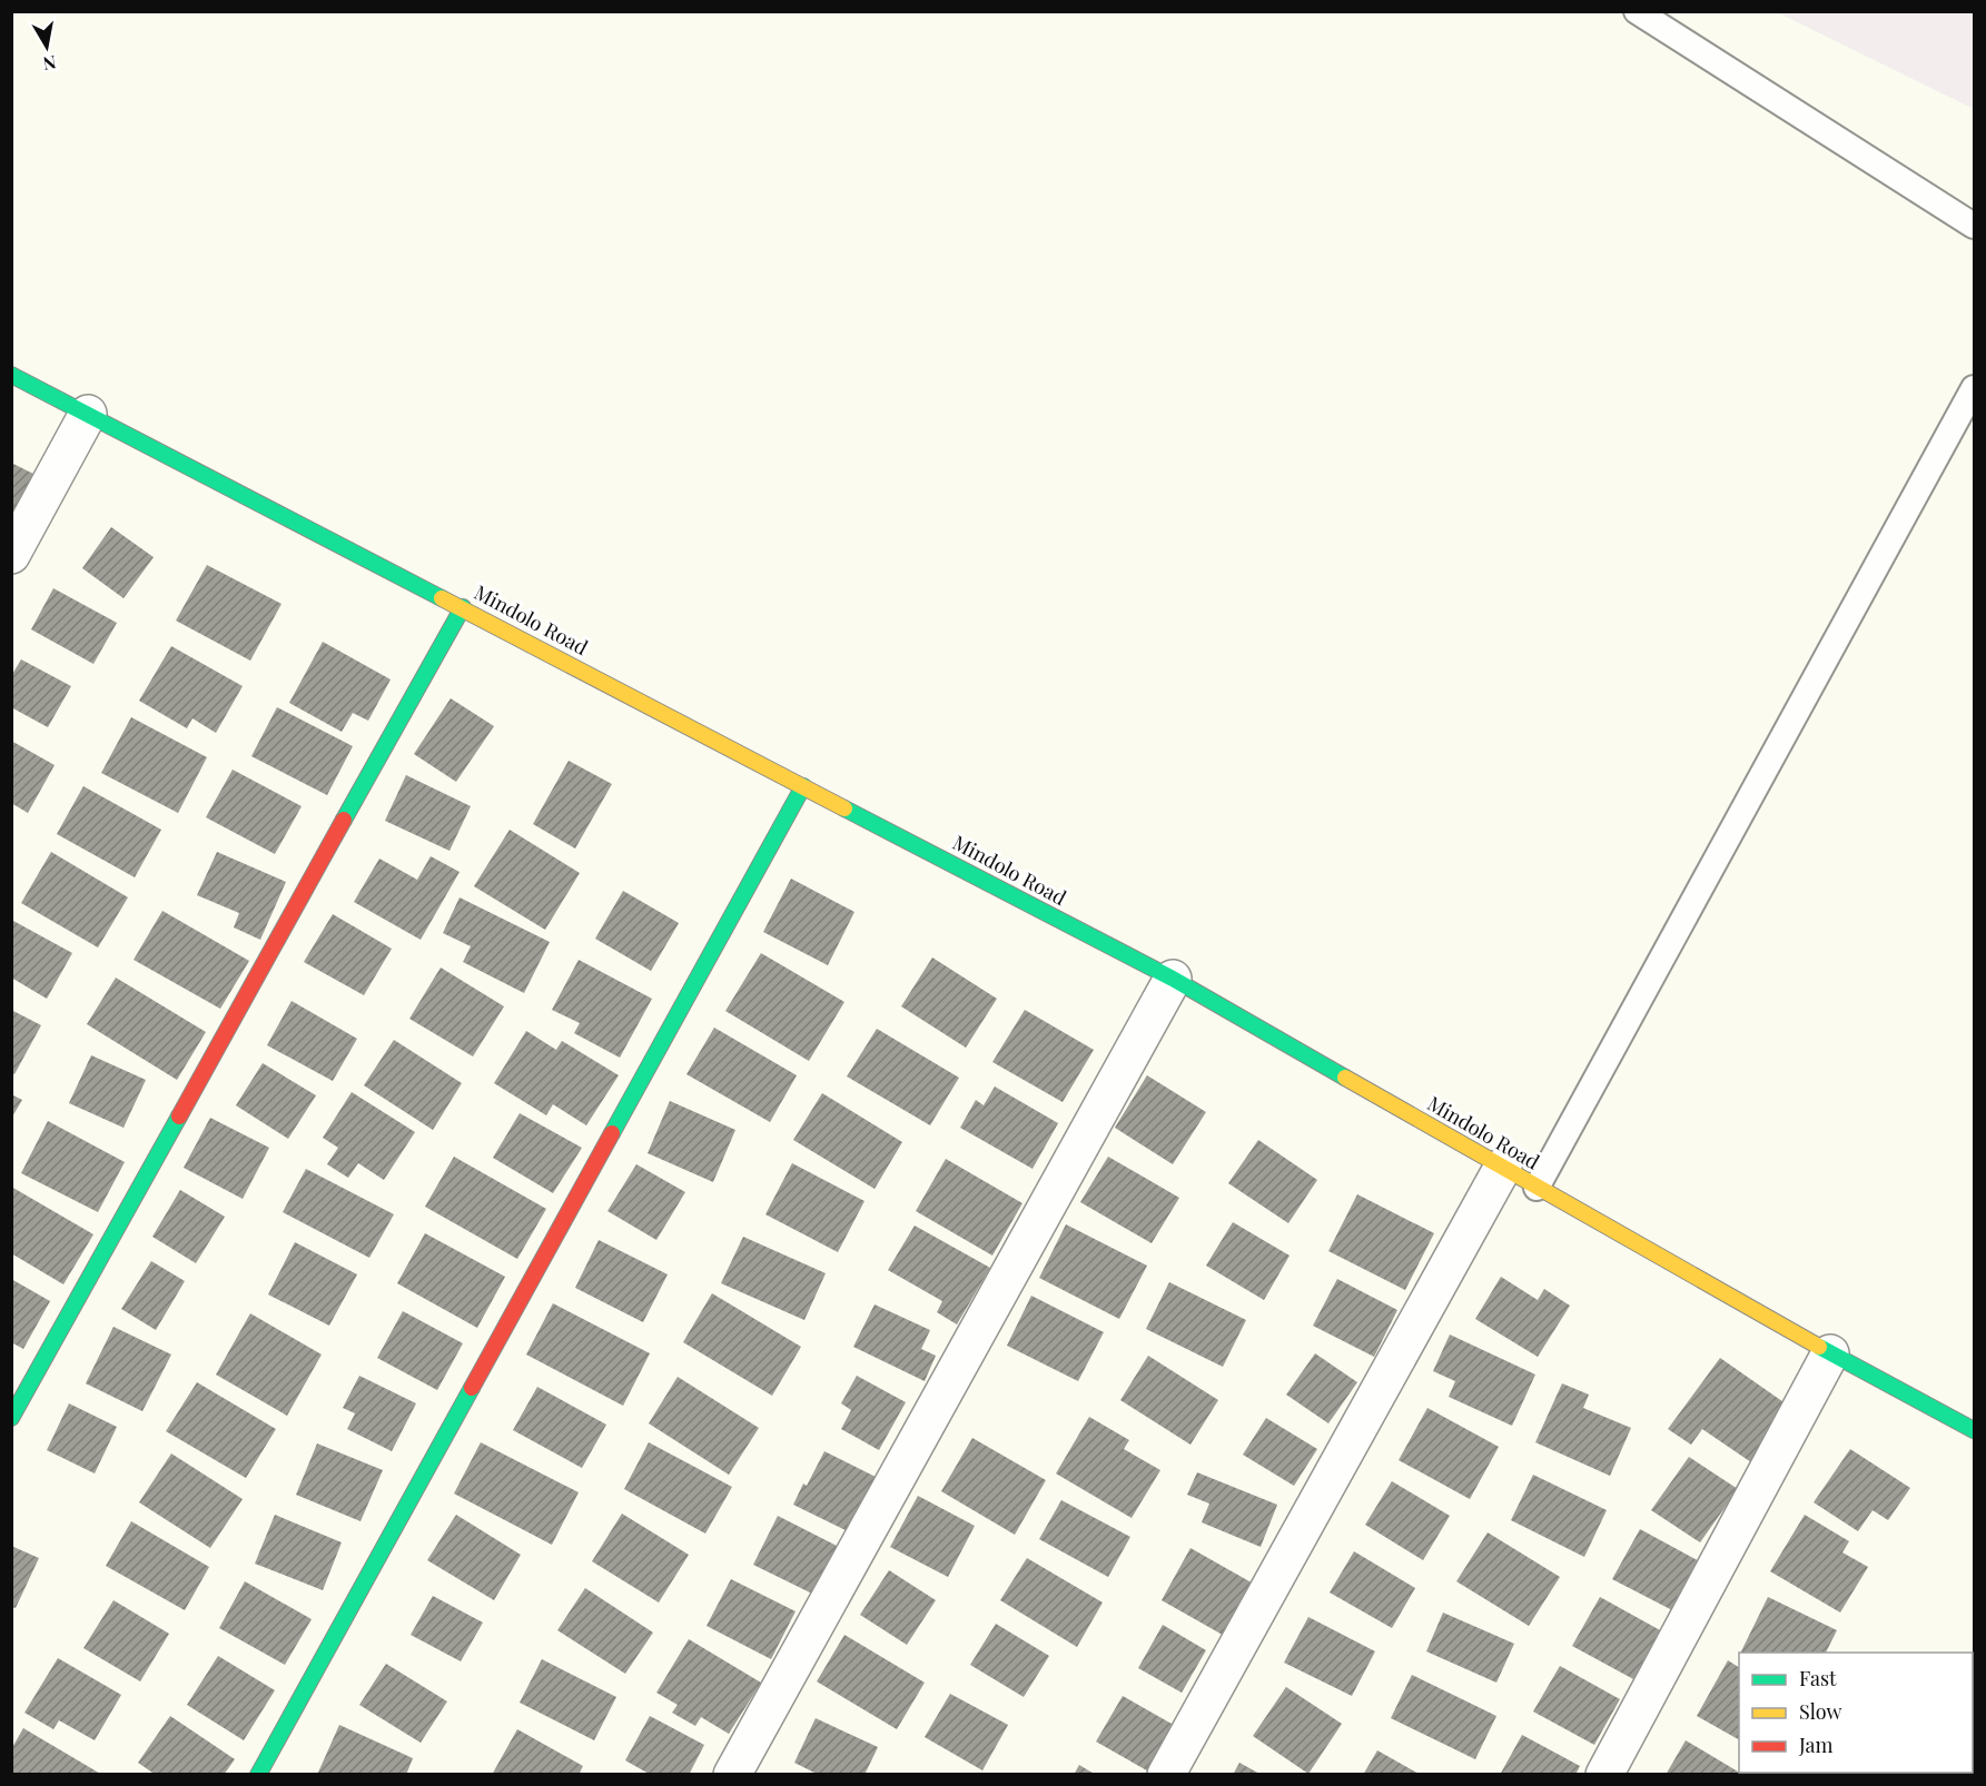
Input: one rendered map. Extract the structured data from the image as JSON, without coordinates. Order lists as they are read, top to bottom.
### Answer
{
  "streets": {
    "street": ["Mindolo Road"]
  },
  "legend": ["Fast", "Slow", "Jam"],
  "north": "bottom"
}
